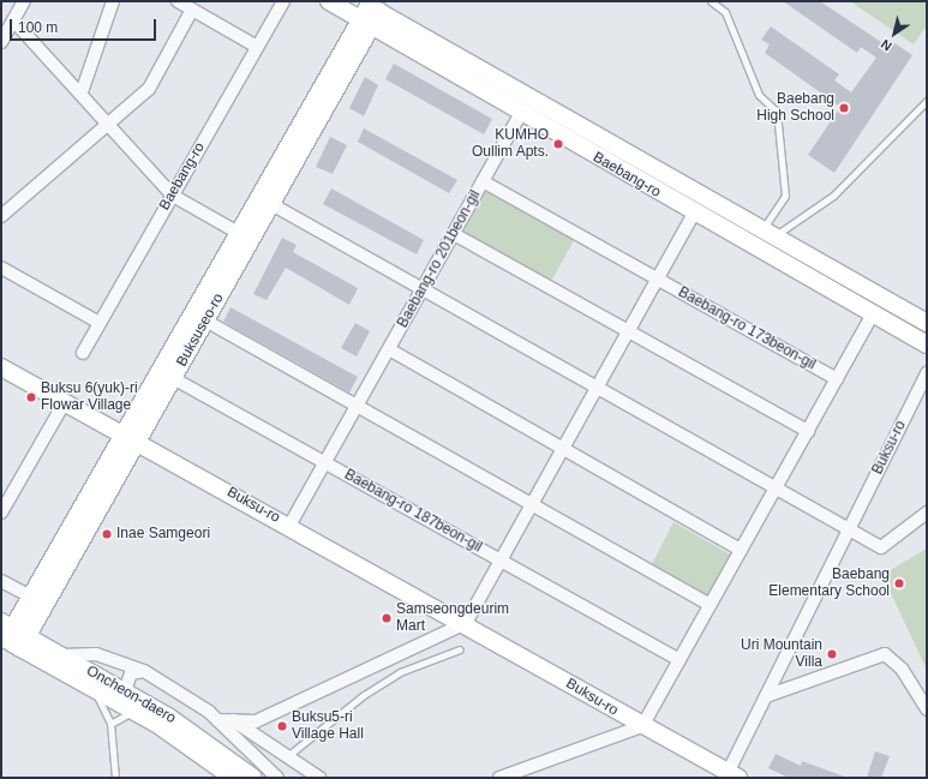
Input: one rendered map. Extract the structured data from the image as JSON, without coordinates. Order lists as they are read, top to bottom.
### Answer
{
  "streets": {
    "street": [
      "Baebang-ro",
      "Baebang-ro 201beon-gil",
      "Baebang-ro 173beon-gil",
      "Buksuseo-ro",
      "Buksu-ro",
      "Baebang-ro 187beon-gil",
      "Oncheon-daero"
    ]
  },
  "crossings": [
    ["Baebang-ro", "Baebang-ro 201beon-gil"],
    ["Baebang-ro", "Buksuseo-ro"],
    ["Baebang-ro 201beon-gil", "Buksu-ro"],
    ["Baebang-ro 201beon-gil", "Baebang-ro 187beon-gil"],
    ["Buksuseo-ro", "Buksu-ro"],
    ["Buksuseo-ro", "Oncheon-daero"]
  ],
  "places": [
    "Baebang High School",
    "KUMHO Oullim Apts.",
    "Buksu 6(yuk)-ri Flowar Village",
    "Inae Samgeori",
    "Baebang Elementary School",
    "Samseongdeurim Mart",
    "Uri Mountain Villa",
    "Buksu5-ri Village Hall"
  ],
  "scale_bar": "100 m",
  "north": "bottom left"
}
